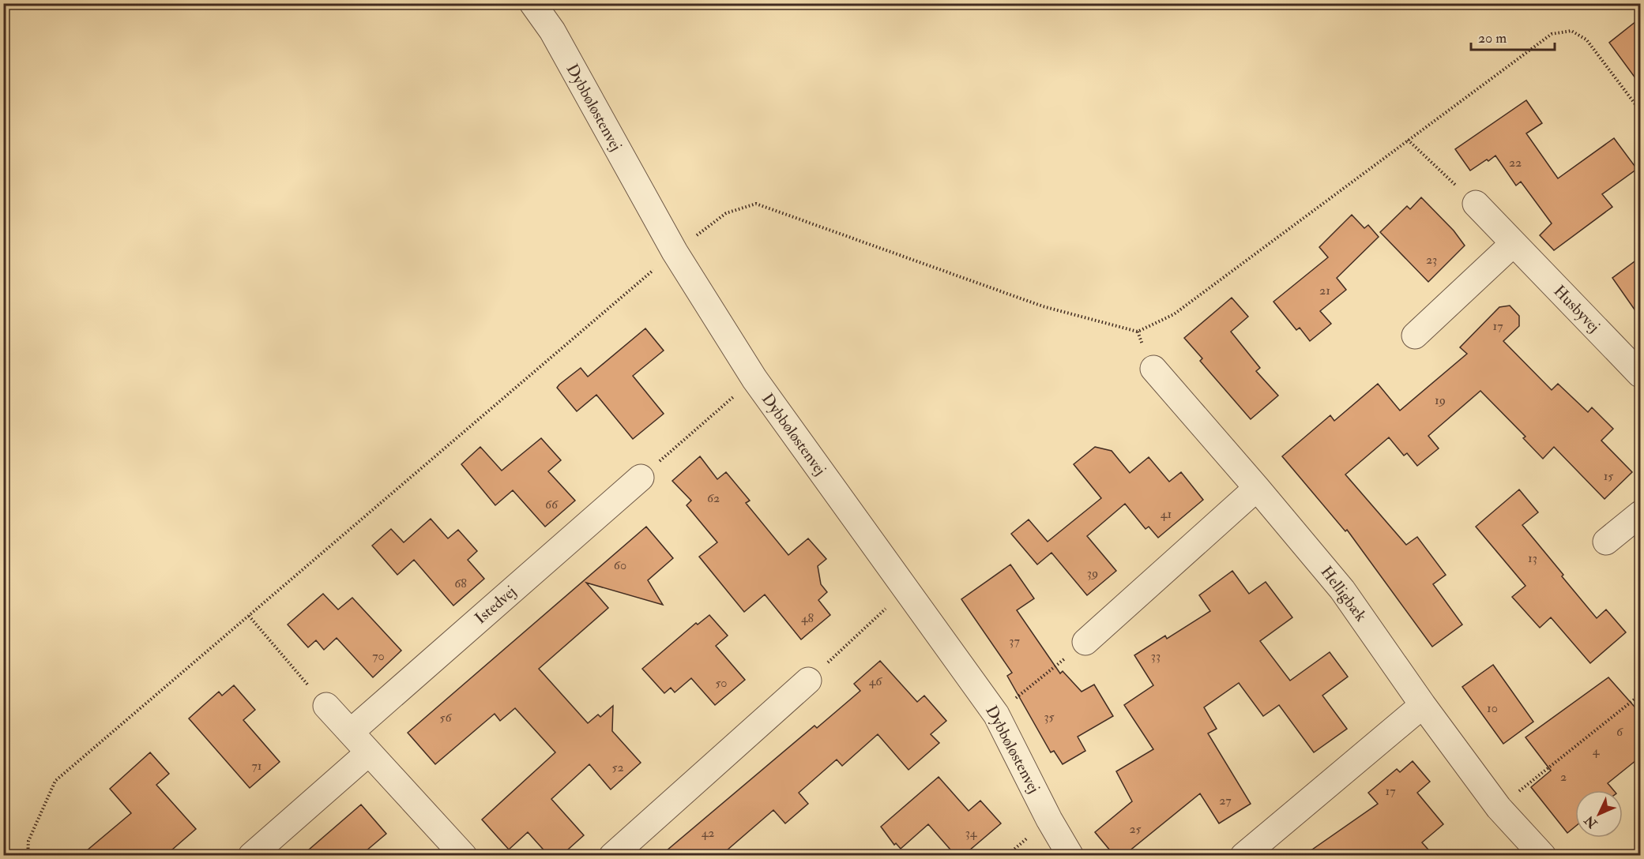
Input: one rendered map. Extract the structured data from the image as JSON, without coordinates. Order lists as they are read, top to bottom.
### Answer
{
  "streets": {
    "street": [
      "Dybbøløstenvej",
      "Husbyvej",
      "Helligbæk",
      "Istedvej"
    ]
  },
  "house_numbers": [
    "22",
    "23",
    "21",
    "17",
    "19",
    "15",
    "62",
    "66",
    "41",
    "13",
    "60",
    "39",
    "68",
    "48",
    "37",
    "70",
    "33",
    "46",
    "50",
    "10",
    "35",
    "56",
    "6",
    "4",
    "71",
    "52",
    "2",
    "17",
    "27",
    "25",
    "42",
    "34"
  ],
  "scale_bar": "20 m",
  "north": "bottom left"
}
